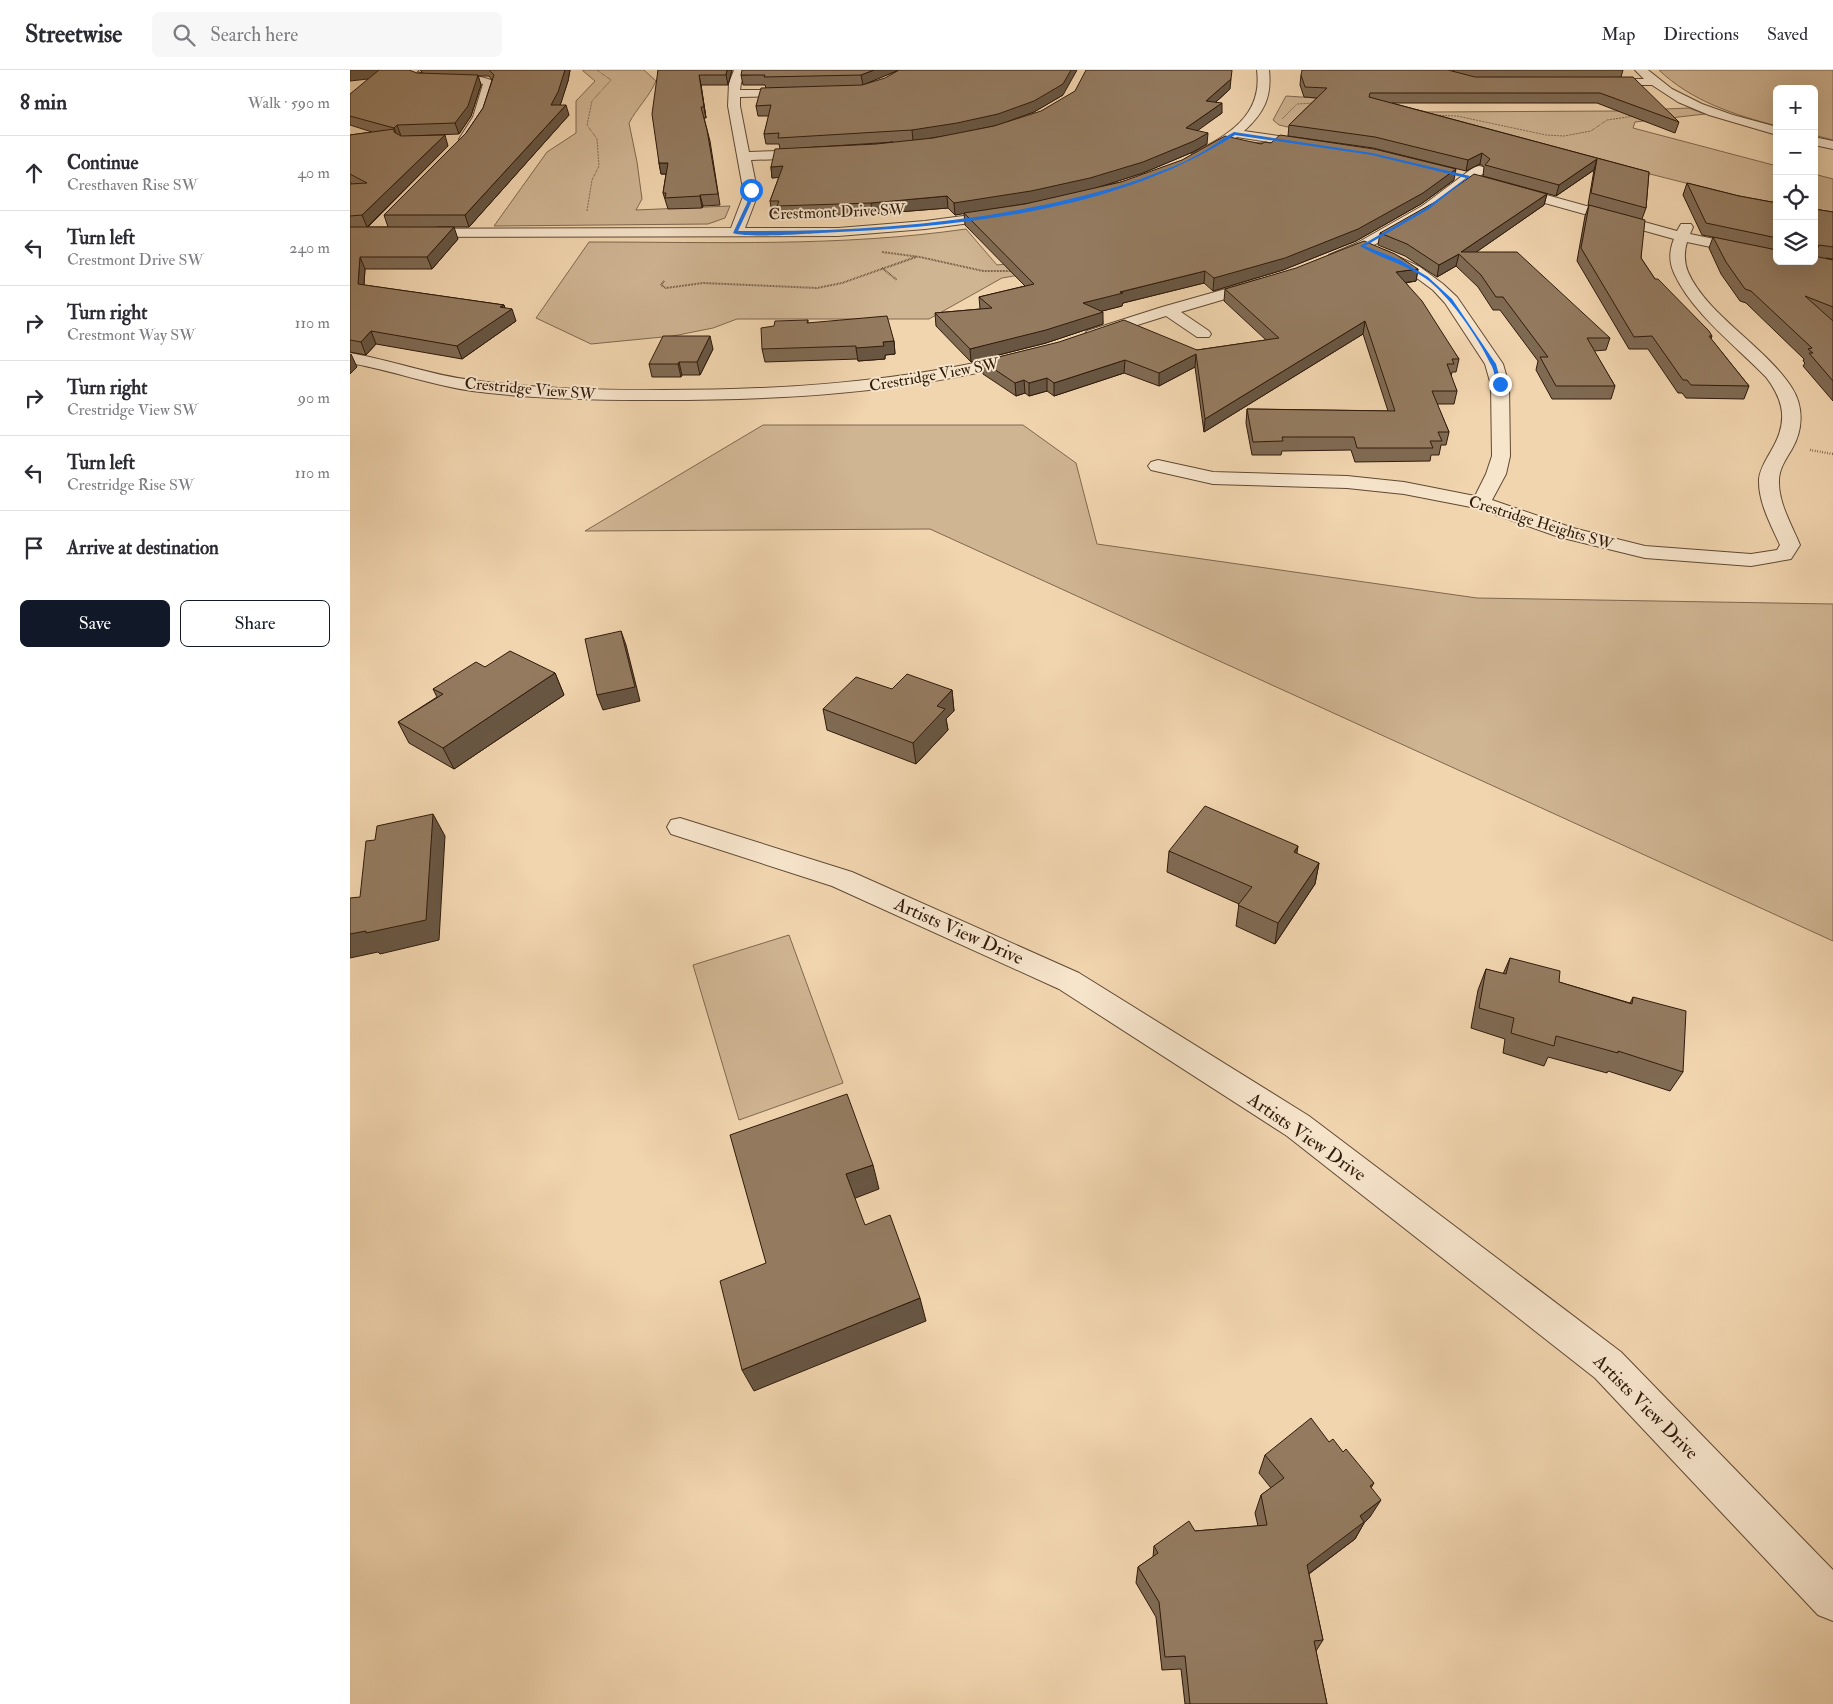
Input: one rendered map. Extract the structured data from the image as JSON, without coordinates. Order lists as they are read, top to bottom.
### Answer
{
  "streets": {
    "street": [
      "Crestmont Drive SW",
      "Crestridge View SW",
      "Crestridge Heights SW",
      "Artists View Drive"
    ]
  },
  "page": {
    "header": "Streetwise",
    "search": "Search here",
    "nav": ["Map", "Directions", "Saved"],
    "heading": ["8 min", "Walk · 590 m"],
    "map_buttons": ["+", "−"],
    "list": [
      ["Continue", "Cresthaven Rise SW", "40 m"],
      ["Turn left", "Crestmont Drive SW", "240 m"],
      ["Turn right", "Crestmont Way SW", "110 m"],
      ["Turn right", "Crestridge View SW", "90 m"],
      ["Turn left", "Crestridge Rise SW", "110 m"],
      "Arrive at destination"
    ],
    "buttons": ["Save", "Share"]
  }
}
